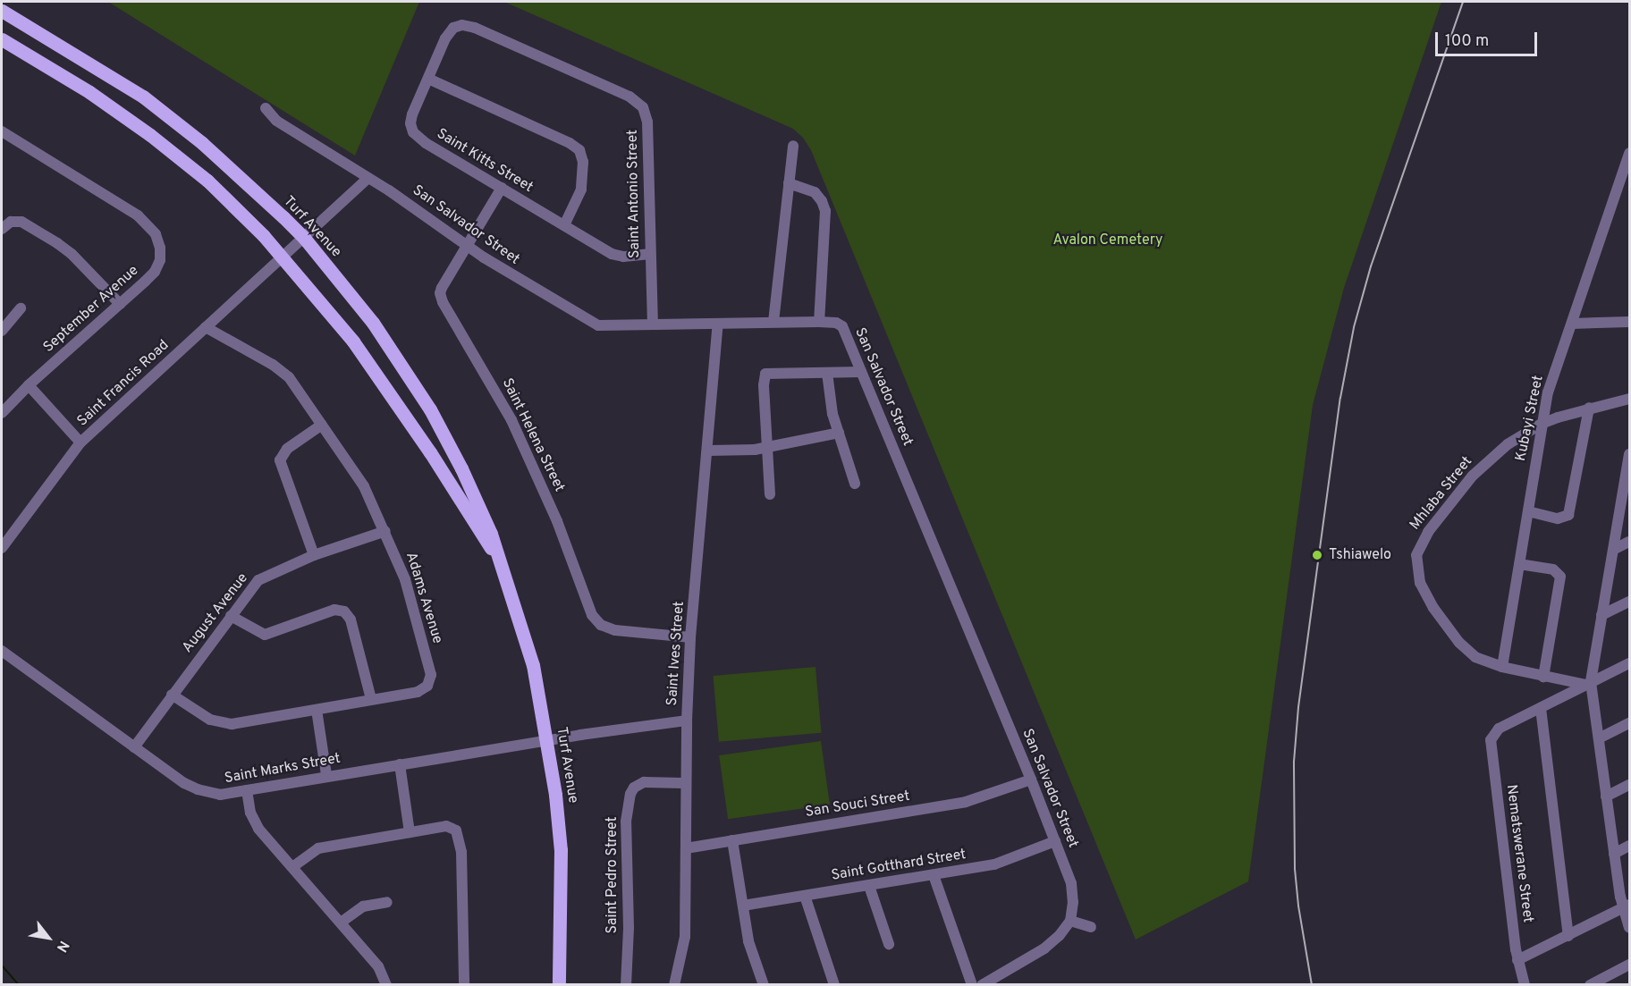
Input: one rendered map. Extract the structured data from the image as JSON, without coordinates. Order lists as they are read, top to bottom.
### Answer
{
  "streets": {
    "main road": ["Turf Avenue"],
    "street": [
      "Saint Kitts Street",
      "Saint Antonio Street",
      "San Salvador Street",
      "September Avenue",
      "Saint Francis Road",
      "Kubayi Street",
      "Saint Helena Street",
      "Mhlaba Street",
      "Adams Avenue",
      "August Avenue",
      "Saint Ives Street",
      "Saint Marks Street",
      "San Souci Street",
      "Nematswerane Street",
      "Saint Gotthard Street",
      "Saint Pedro Street"
    ]
  },
  "crossings": [
    ["Saint Kitts Street", "Saint Antonio Street"],
    ["Saint Kitts Street", "Saint Helena Street"],
    ["Saint Antonio Street", "San Salvador Street"],
    ["San Salvador Street", "Saint Helena Street"],
    ["San Salvador Street", "Saint Ives Street"],
    ["San Salvador Street", "San Souci Street"],
    ["San Salvador Street", "Saint Gotthard Street"],
    ["Turf Avenue", "Saint Francis Road"],
    ["Turf Avenue", "Saint Marks Street"],
    ["Saint Francis Road", "Adams Avenue"],
    ["Kubayi Street", "Mhlaba Street"],
    ["Saint Helena Street", "Saint Ives Street"],
    ["Adams Avenue", "August Avenue"],
    ["August Avenue", "Saint Marks Street"],
    ["Saint Ives Street", "Saint Marks Street"],
    ["Saint Ives Street", "San Souci Street"],
    ["Saint Ives Street", "Saint Pedro Street"]
  ],
  "parks": ["Avalon Cemetery"],
  "places": ["Tshiawelo"],
  "scale_bar": "100 m",
  "north": "bottom right"
}
